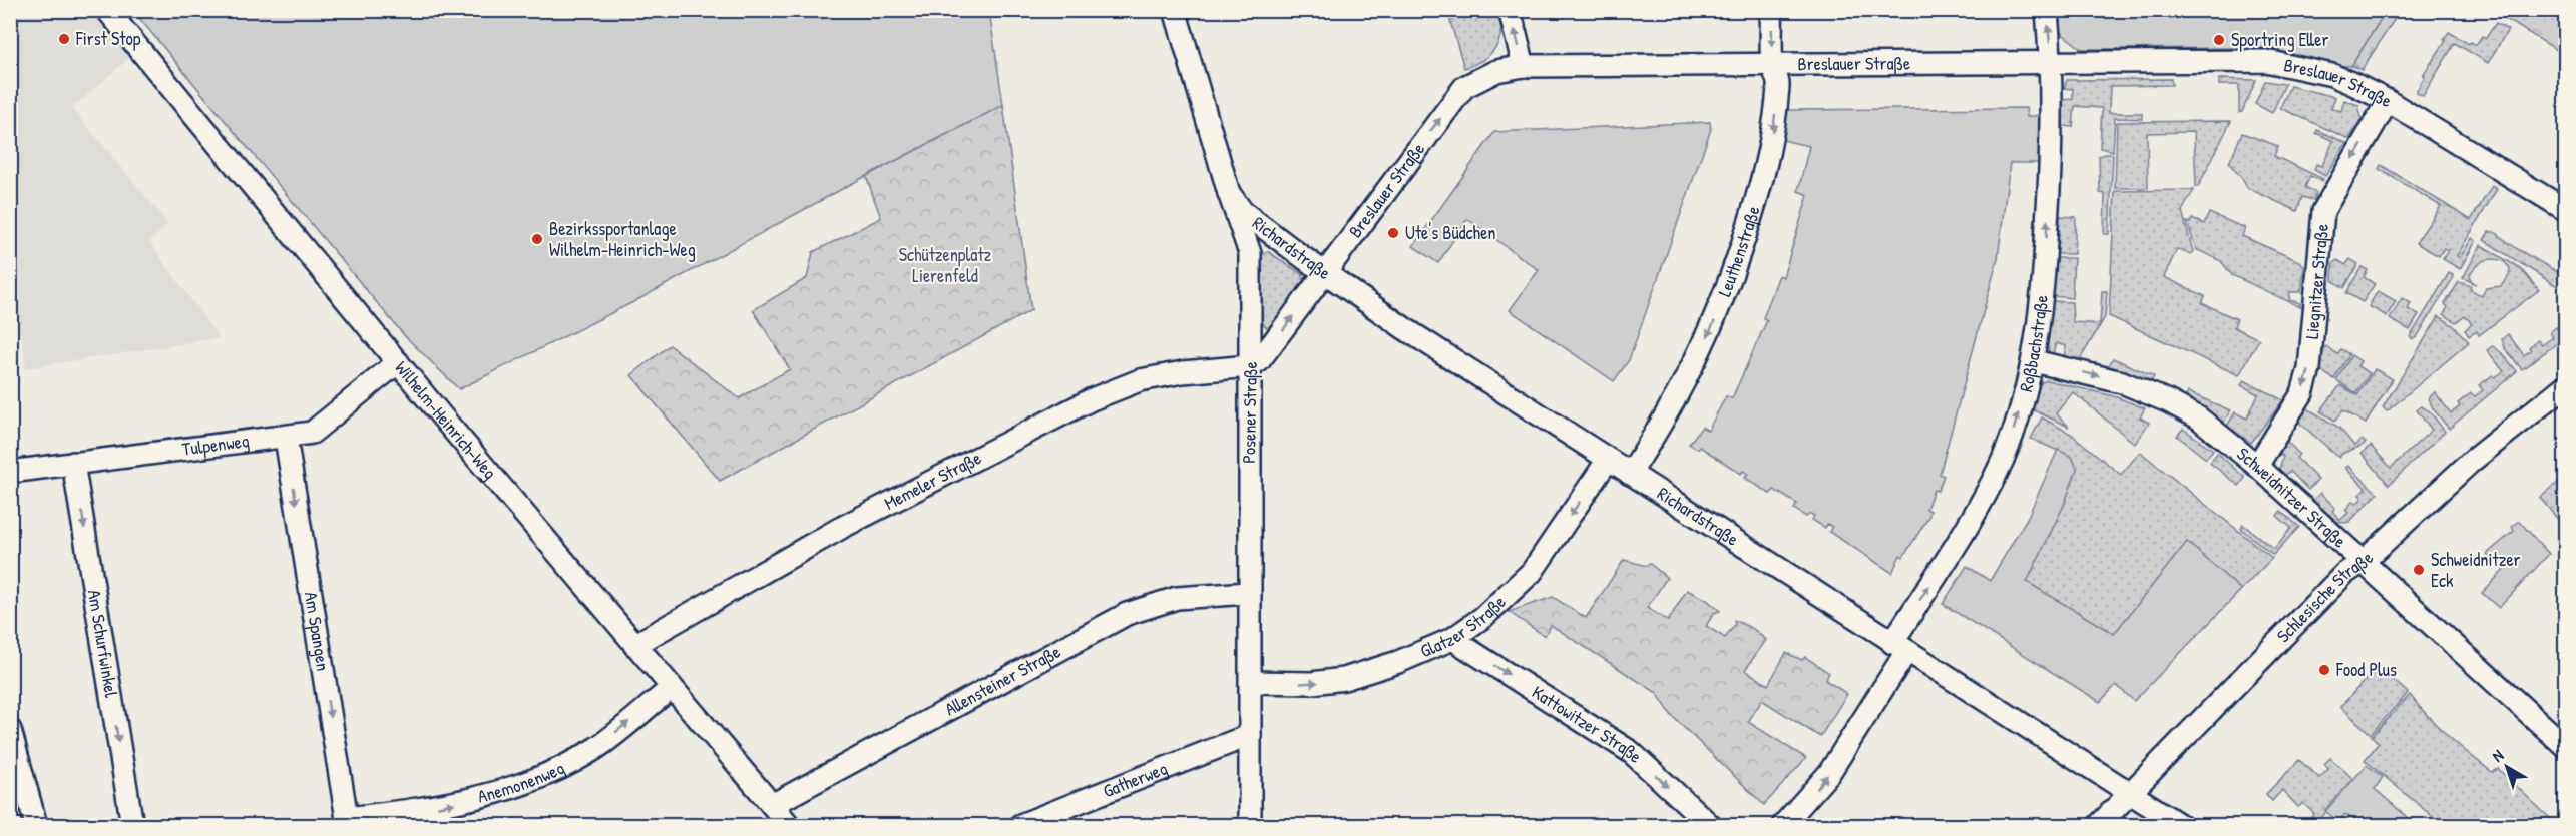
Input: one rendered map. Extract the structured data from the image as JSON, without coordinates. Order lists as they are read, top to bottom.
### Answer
{
  "streets": {
    "street": [
      "Breslauer Straße",
      "Richardstraße",
      "Leuthenstraße",
      "Liegnitzer Straße",
      "Roßbachstraße",
      "Posener Straße",
      "Wilhelm-Heinrich-Weg",
      "Tulpenweg",
      "Memeler Straße",
      "Schweidnitzer Straße",
      "Schlesische Straße",
      "Glatzer Straße",
      "Am Spangen",
      "Am Schurfwinkel",
      "Allensteiner Straße",
      "Kattowitzer Straße",
      "Gatherweg",
      "Anemonenweg"
    ]
  },
  "crossings": [
    ["Breslauer Straße", "Richardstraße"],
    ["Breslauer Straße", "Leuthenstraße"],
    ["Breslauer Straße", "Liegnitzer Straße"],
    ["Breslauer Straße", "Roßbachstraße"],
    ["Breslauer Straße", "Posener Straße"],
    ["Breslauer Straße", "Memeler Straße"],
    ["Richardstraße", "Leuthenstraße"],
    ["Richardstraße", "Roßbachstraße"],
    ["Richardstraße", "Posener Straße"],
    ["Richardstraße", "Schlesische Straße"],
    ["Richardstraße", "Glatzer Straße"],
    ["Liegnitzer Straße", "Schweidnitzer Straße"],
    ["Roßbachstraße", "Schweidnitzer Straße"],
    ["Posener Straße", "Memeler Straße"],
    ["Posener Straße", "Glatzer Straße"],
    ["Posener Straße", "Allensteiner Straße"],
    ["Posener Straße", "Gatherweg"],
    ["Wilhelm-Heinrich-Weg", "Tulpenweg"],
    ["Wilhelm-Heinrich-Weg", "Memeler Straße"],
    ["Wilhelm-Heinrich-Weg", "Allensteiner Straße"],
    ["Wilhelm-Heinrich-Weg", "Anemonenweg"],
    ["Tulpenweg", "Am Spangen"],
    ["Tulpenweg", "Am Schurfwinkel"],
    ["Schweidnitzer Straße", "Schlesische Straße"],
    ["Glatzer Straße", "Kattowitzer Straße"],
    ["Am Spangen", "Anemonenweg"]
  ],
  "one_way": [
    "Leuthenstraße",
    "Liegnitzer Straße",
    "Roßbachstraße",
    "Schweidnitzer Straße",
    "Am Spangen",
    "Am Schurfwinkel",
    "Kattowitzer Straße",
    "Anemonenweg"
  ],
  "parks": ["Schützenplatz Lierenfeld"],
  "places": [
    "First Stop",
    "Sportring Eller",
    "Ute's Büdchen",
    "Bezirkssportanlage Wilhelm-Heinrich-Weg",
    "Schweidnitzer Eck",
    "Food Plus"
  ],
  "north": "top left"
}
